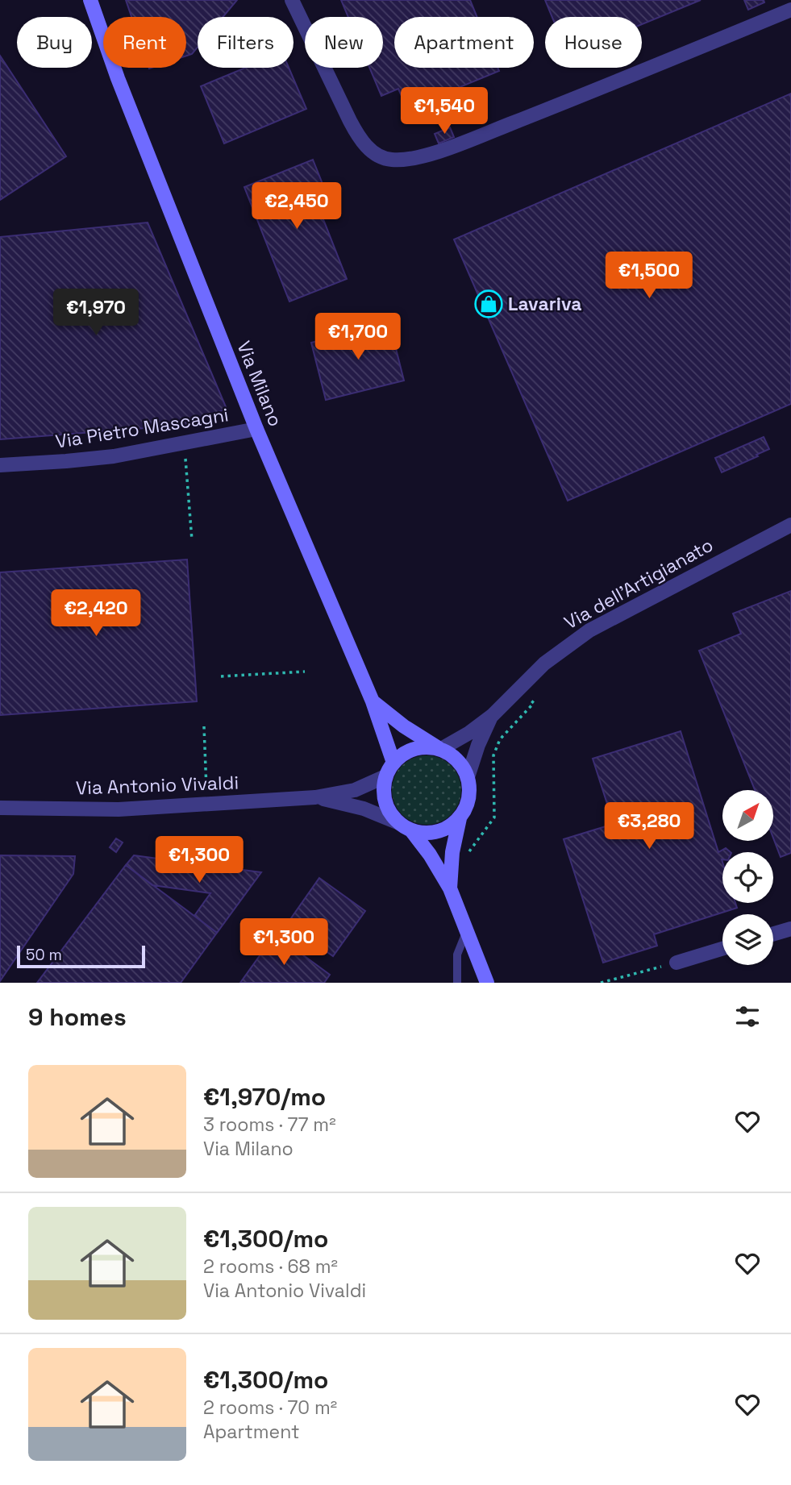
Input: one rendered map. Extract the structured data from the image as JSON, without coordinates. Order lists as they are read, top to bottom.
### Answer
{
  "streets": {
    "main road": ["Via Milano"],
    "street": ["Via Pietro Mascagni", "Via dell'Artigianato", "Via Antonio Vivaldi"]
  },
  "crossings": [
    ["Via Milano", "Via Pietro Mascagni"],
    ["Via Milano", "Via dell'Artigianato"]
  ],
  "places": {
    "shop": ["Lavariva"]
  },
  "scale_bar": "50 m",
  "north": "top right",
  "page": {
    "chip": [
      "Buy",
      "Rent",
      "Filters",
      "New",
      "Apartment",
      "House"
    ],
    "price": [
      "€1,540",
      "€2,450",
      "€1,500",
      "€1,970",
      "€1,700",
      "€2,420",
      "€3,280",
      "€1,300",
      "€1,300"
    ],
    "scale": "50 m",
    "heading": "9 homes",
    "list": [
      {
        "name": "€1,970/mo",
        "note": "3 rooms · 77 m² · Via Milano"
      },
      {
        "name": "€1,300/mo",
        "note": "2 rooms · 68 m² · Via Antonio Vivaldi"
      },
      {
        "name": "€1,300/mo",
        "note": "2 rooms · 70 m² · Apartment"
      }
    ]
  }
}
